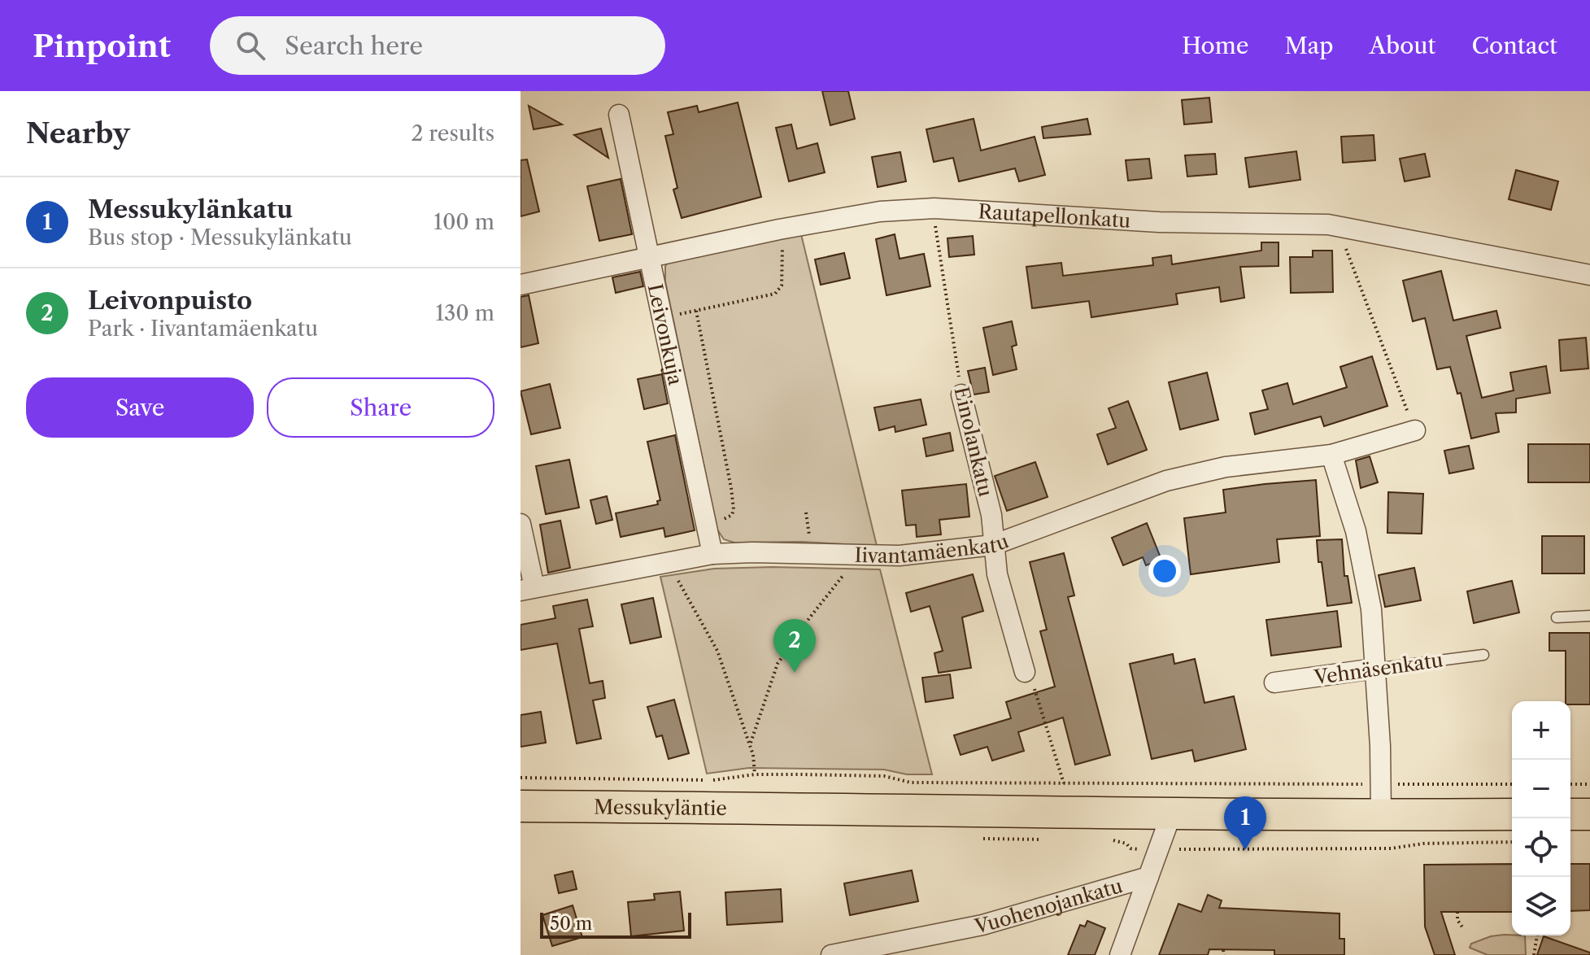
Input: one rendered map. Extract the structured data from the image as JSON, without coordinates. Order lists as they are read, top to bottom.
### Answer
{
  "streets": {
    "main road": ["Messukyläntie"],
    "street": [
      "Rautapellonkatu",
      "Leivonkuja",
      "Einolankatu",
      "Iivantamäenkatu",
      "Vehnäsenkatu",
      "Vuohenojankatu"
    ]
  },
  "crossings": [
    ["Rautapellonkatu", "Leivonkuja"],
    ["Rautapellonkatu", "Einolankatu"],
    ["Leivonkuja", "Iivantamäenkatu"],
    ["Einolankatu", "Iivantamäenkatu"]
  ],
  "scale_bar": "50 m",
  "page": {
    "header": "Pinpoint",
    "search": "Search here",
    "nav": [
      "Home",
      "Map",
      "About",
      "Contact"
    ],
    "heading": ["Nearby", "2 results"],
    "list": [
      {
        "mark": "1",
        "name": "Messukylänkatu",
        "note": "Bus stop · Messukylänkatu",
        "value": "100 m"
      },
      {
        "mark": "2",
        "name": "Leivonpuisto",
        "note": "Park · Iivantamäenkatu",
        "value": "130 m"
      }
    ],
    "buttons": ["Save", "Share"],
    "pins": ["2", "1"],
    "map_buttons": ["+", "−"],
    "scale": "50 m"
  }
}
